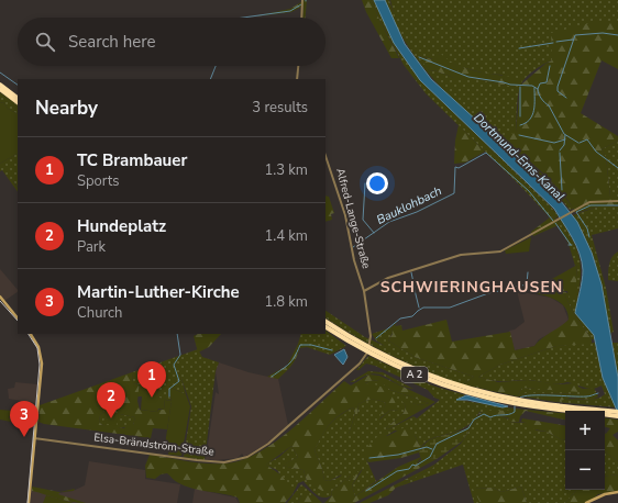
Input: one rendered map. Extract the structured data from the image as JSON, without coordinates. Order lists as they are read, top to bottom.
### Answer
{
  "streets": {
    "highway": ["A 2"],
    "street": ["Alfred-Lange-Straße", "Elsa-Brändström-Straße"]
  },
  "crossings": [
    ["Alfred-Lange-Straße", "Elsa-Brändström-Straße"]
  ],
  "districts": ["SCHWIERINGHAUSEN"],
  "water": ["Dortmund-Ems-Kanal", "Bauklohbach"],
  "page": {
    "search": "Search here",
    "heading": ["Nearby", "3 results"],
    "list": [
      {
        "mark": "1",
        "name": "TC Brambauer",
        "note": "Sports",
        "value": "1.3 km"
      },
      {
        "mark": "2",
        "name": "Hundeplatz",
        "note": "Park",
        "value": "1.4 km"
      },
      {
        "mark": "3",
        "name": "Martin-Luther-Kirche",
        "note": "Church",
        "value": "1.8 km"
      }
    ],
    "pins": ["1", "2", "3"],
    "map_buttons": ["+", "−"]
  }
}
